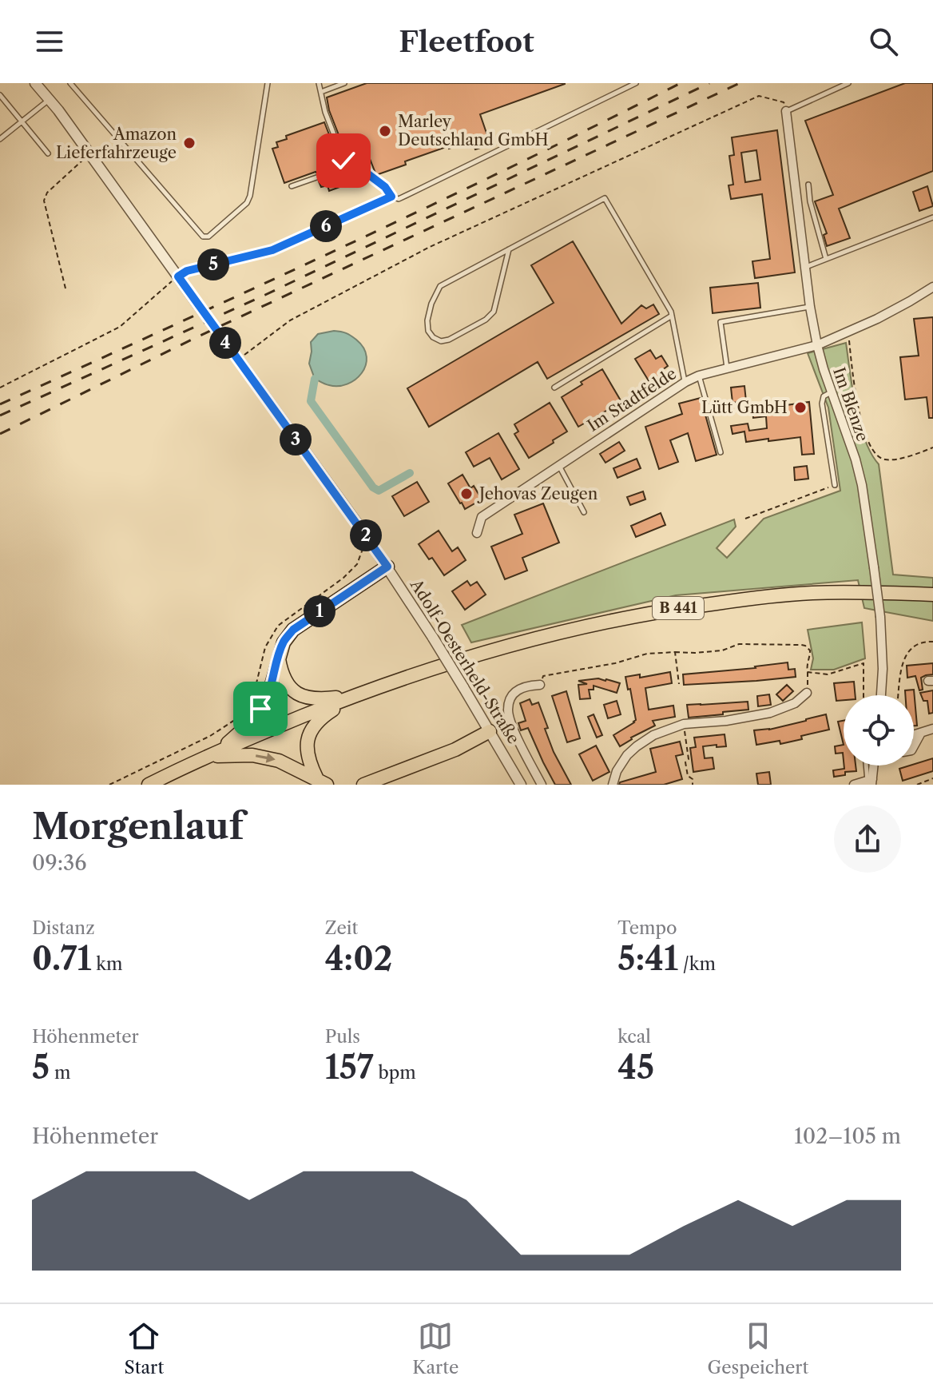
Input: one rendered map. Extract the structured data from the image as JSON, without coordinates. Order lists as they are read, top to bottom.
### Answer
{
  "streets": {
    "main road": ["B 441"],
    "street": ["Im Stadtfelde", "Im Blenze", "Adolf-Oesterheld-Straße"]
  },
  "crossings": [
    ["Im Stadtfelde", "Im Blenze"]
  ],
  "places": [
    "Marley Deutschland GmbH",
    "Amazon Lieferfahrzeuge",
    "Lütt GmbH",
    "Jehovas Zeugen"
  ],
  "page": {
    "header": "Fleetfoot",
    "pins": [
      "6",
      "5",
      "4",
      "3",
      "2",
      "1"
    ],
    "heading": ["Morgenlauf", "09:36"],
    "stats": [
      ["Distanz", "0.71 km"],
      ["Zeit", "4:02"],
      ["Tempo", "5:41 /km"],
      ["Höhenmeter", "5 m"],
      ["Puls", "157 bpm"],
      ["kcal", "45"]
    ],
    "chart": ["Höhenmeter", "102–105 m"],
    "tabs": ["Start", "Karte", "Gespeichert"]
  }
}
